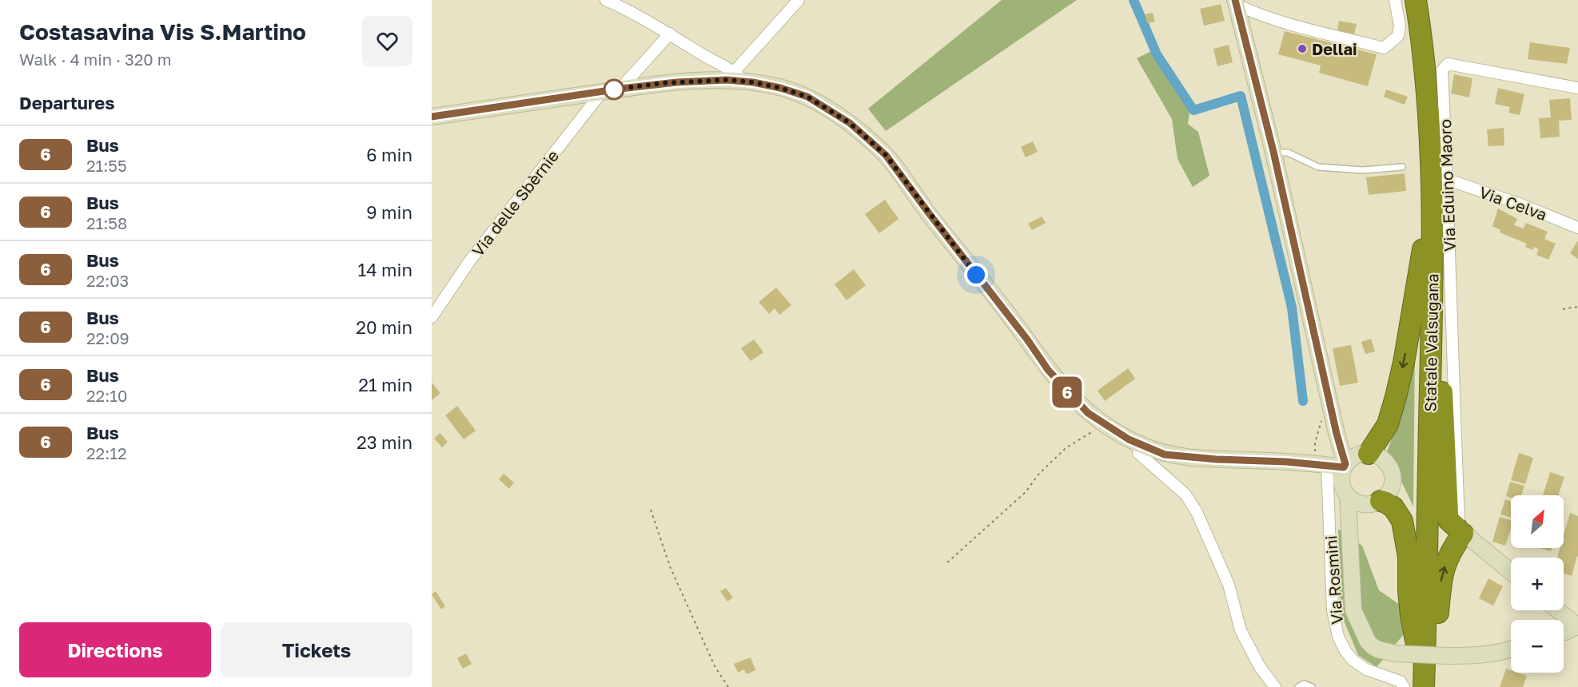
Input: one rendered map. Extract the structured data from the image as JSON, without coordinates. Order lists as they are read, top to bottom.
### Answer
{
  "streets": {
    "highway": ["Statale Valsugana"],
    "street": [
      "Via Eduino Maoro",
      "Via delle Sbèrnie",
      "Via Celva",
      "Via Rosmini"
    ]
  },
  "crossings": [
    ["Via Eduino Maoro", "Via Celva"]
  ],
  "places": ["Dellai"],
  "lines": ["bus line 6"],
  "north": "top right",
  "page": {
    "heading": [
      ["Costasavina Vis S.Martino", "Walk · 4 min · 320 m"],
      "Departures"
    ],
    "on_map": "6",
    "list": [
      {
        "mark": "6",
        "name": "Bus",
        "note": "21:55",
        "value": "6 min"
      },
      {
        "mark": "6",
        "name": "Bus",
        "note": "21:58",
        "value": "9 min"
      },
      {
        "mark": "6",
        "name": "Bus",
        "note": "22:03",
        "value": "14 min"
      },
      {
        "mark": "6",
        "name": "Bus",
        "note": "22:09",
        "value": "20 min"
      },
      {
        "mark": "6",
        "name": "Bus",
        "note": "22:10",
        "value": "21 min"
      },
      {
        "mark": "6",
        "name": "Bus",
        "note": "22:12",
        "value": "23 min"
      }
    ],
    "map_buttons": ["+", "−"],
    "buttons": ["Directions", "Tickets"]
  }
}
